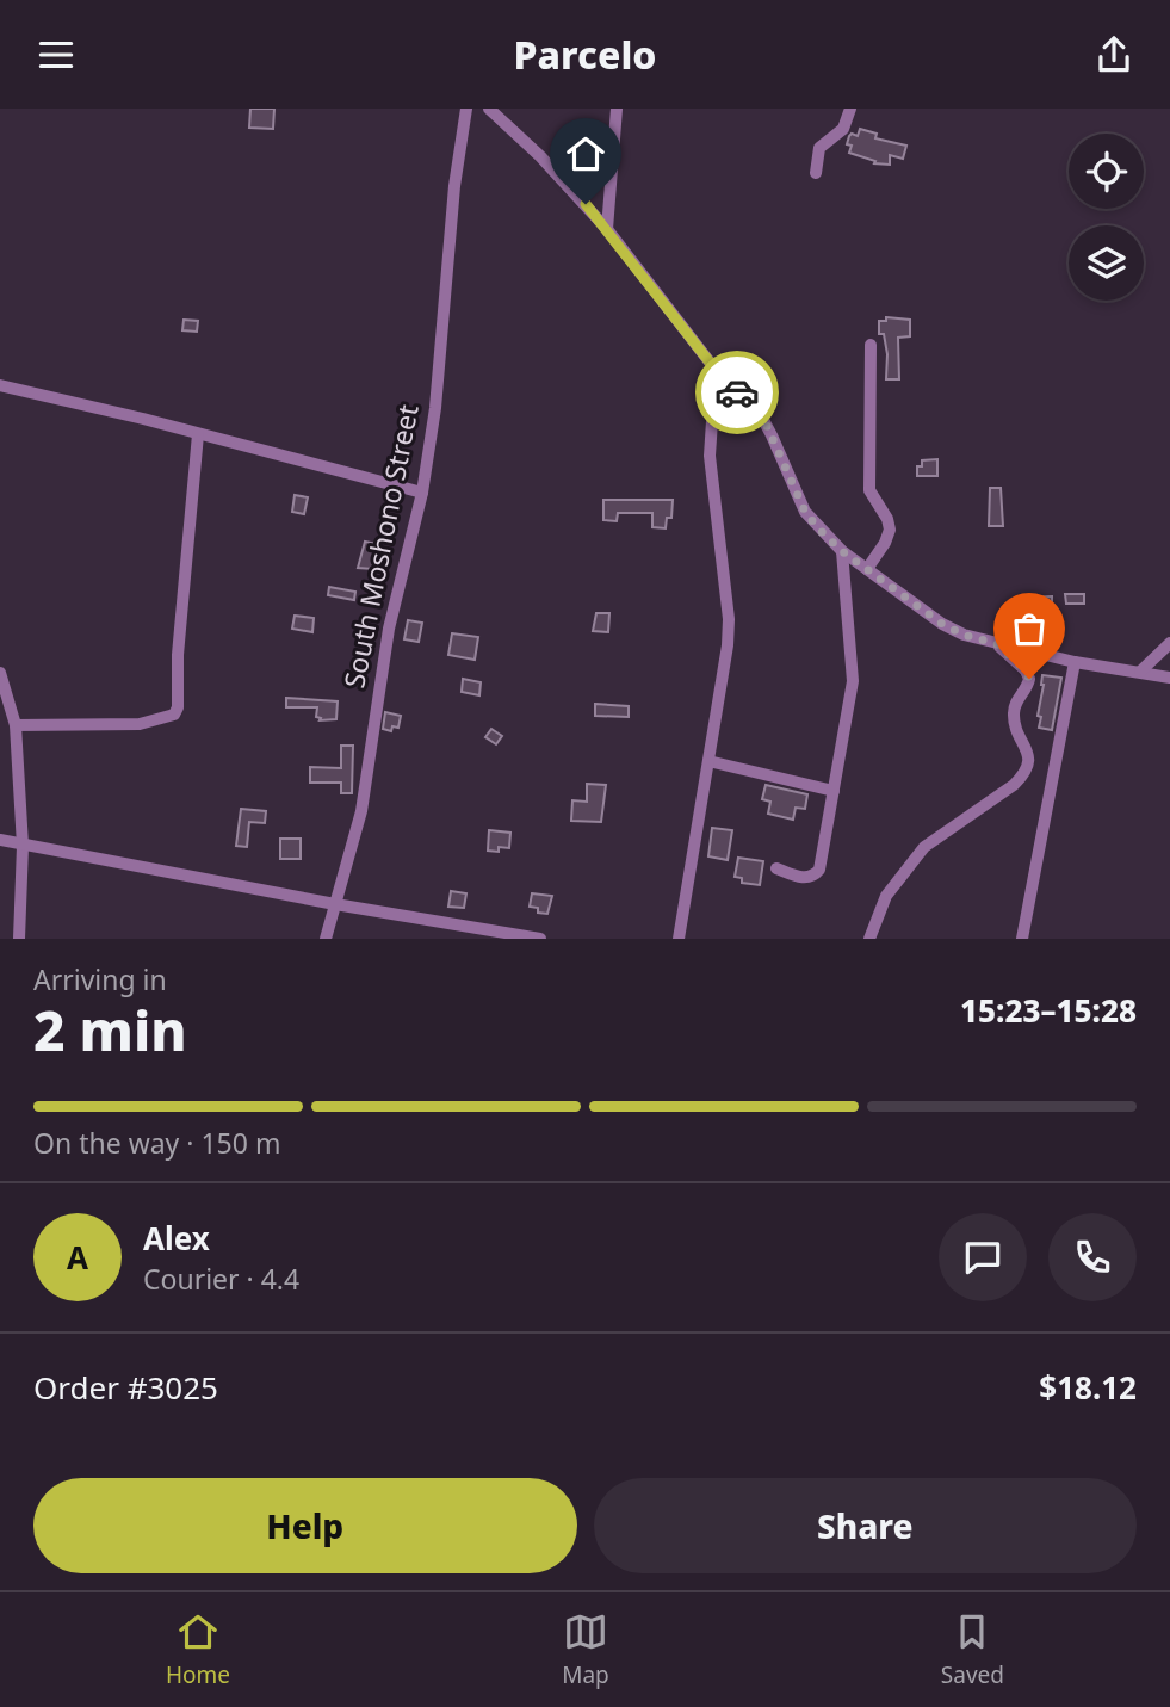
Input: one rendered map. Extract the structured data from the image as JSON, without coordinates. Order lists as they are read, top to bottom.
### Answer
{
  "streets": {
    "street": ["South Moshono Street"]
  },
  "page": {
    "header": "Parcelo",
    "heading": ["2 min", "Arriving in", "15:23–15:28"],
    "panel": [
      "Alex",
      "Courier · 4.4",
      "Order #3025",
      "$18.12"
    ],
    "bar": "On the way · 150 m",
    "round": "A",
    "buttons": ["Help", "Share"],
    "tabs": ["Home", "Map", "Saved"]
  }
}
